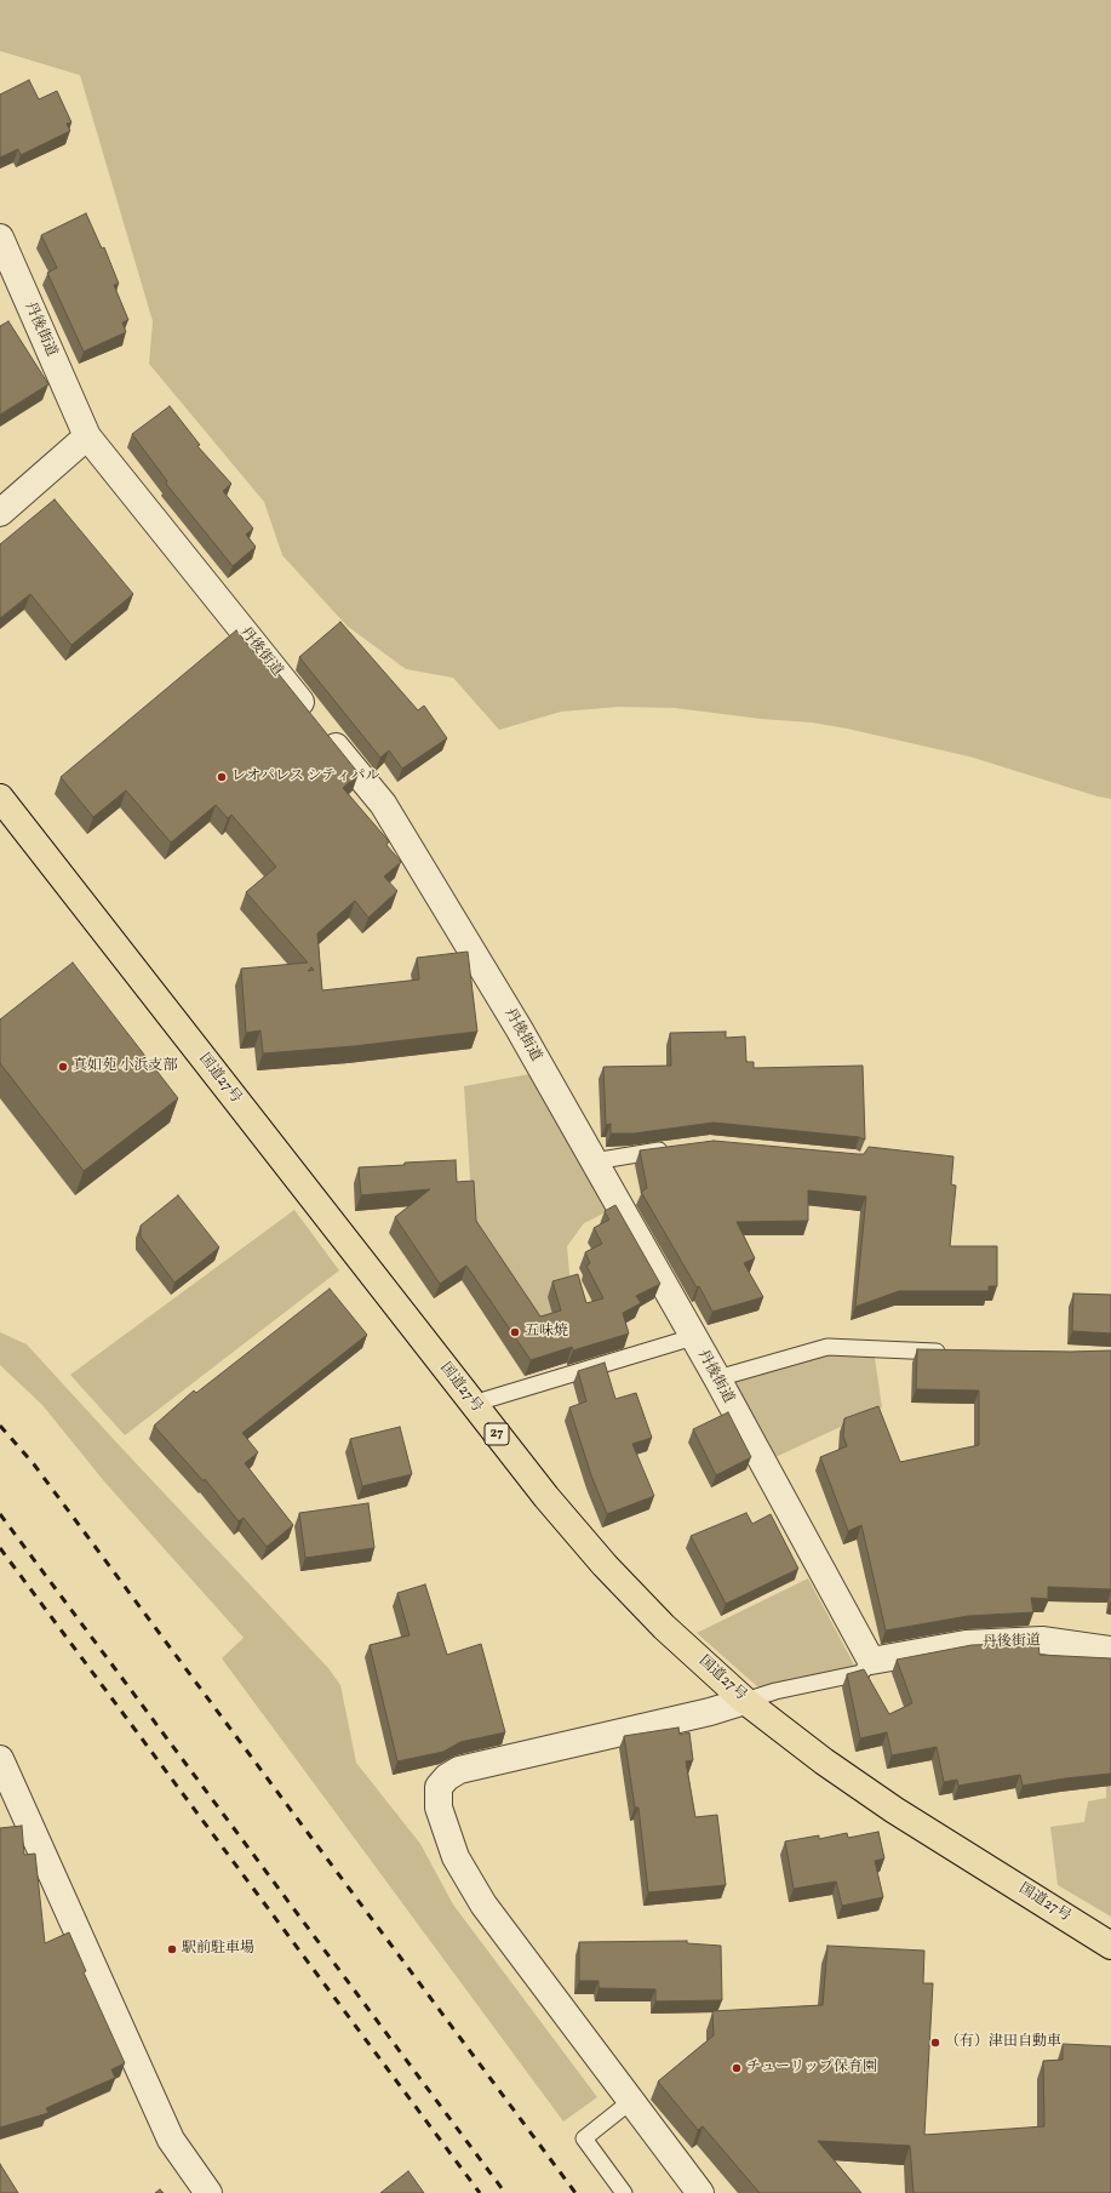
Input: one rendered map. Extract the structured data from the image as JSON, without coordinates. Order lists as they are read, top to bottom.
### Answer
{
  "streets": {
    "highway": ["国道27号", "27"],
    "street": ["丹後街道"]
  },
  "places": [
    "レオパレス シティパル",
    "真如苑 小浜支部",
    "五味焼",
    "駅前駐車場",
    "（有）津田自動車",
    "チューリップ保育園"
  ]
}
